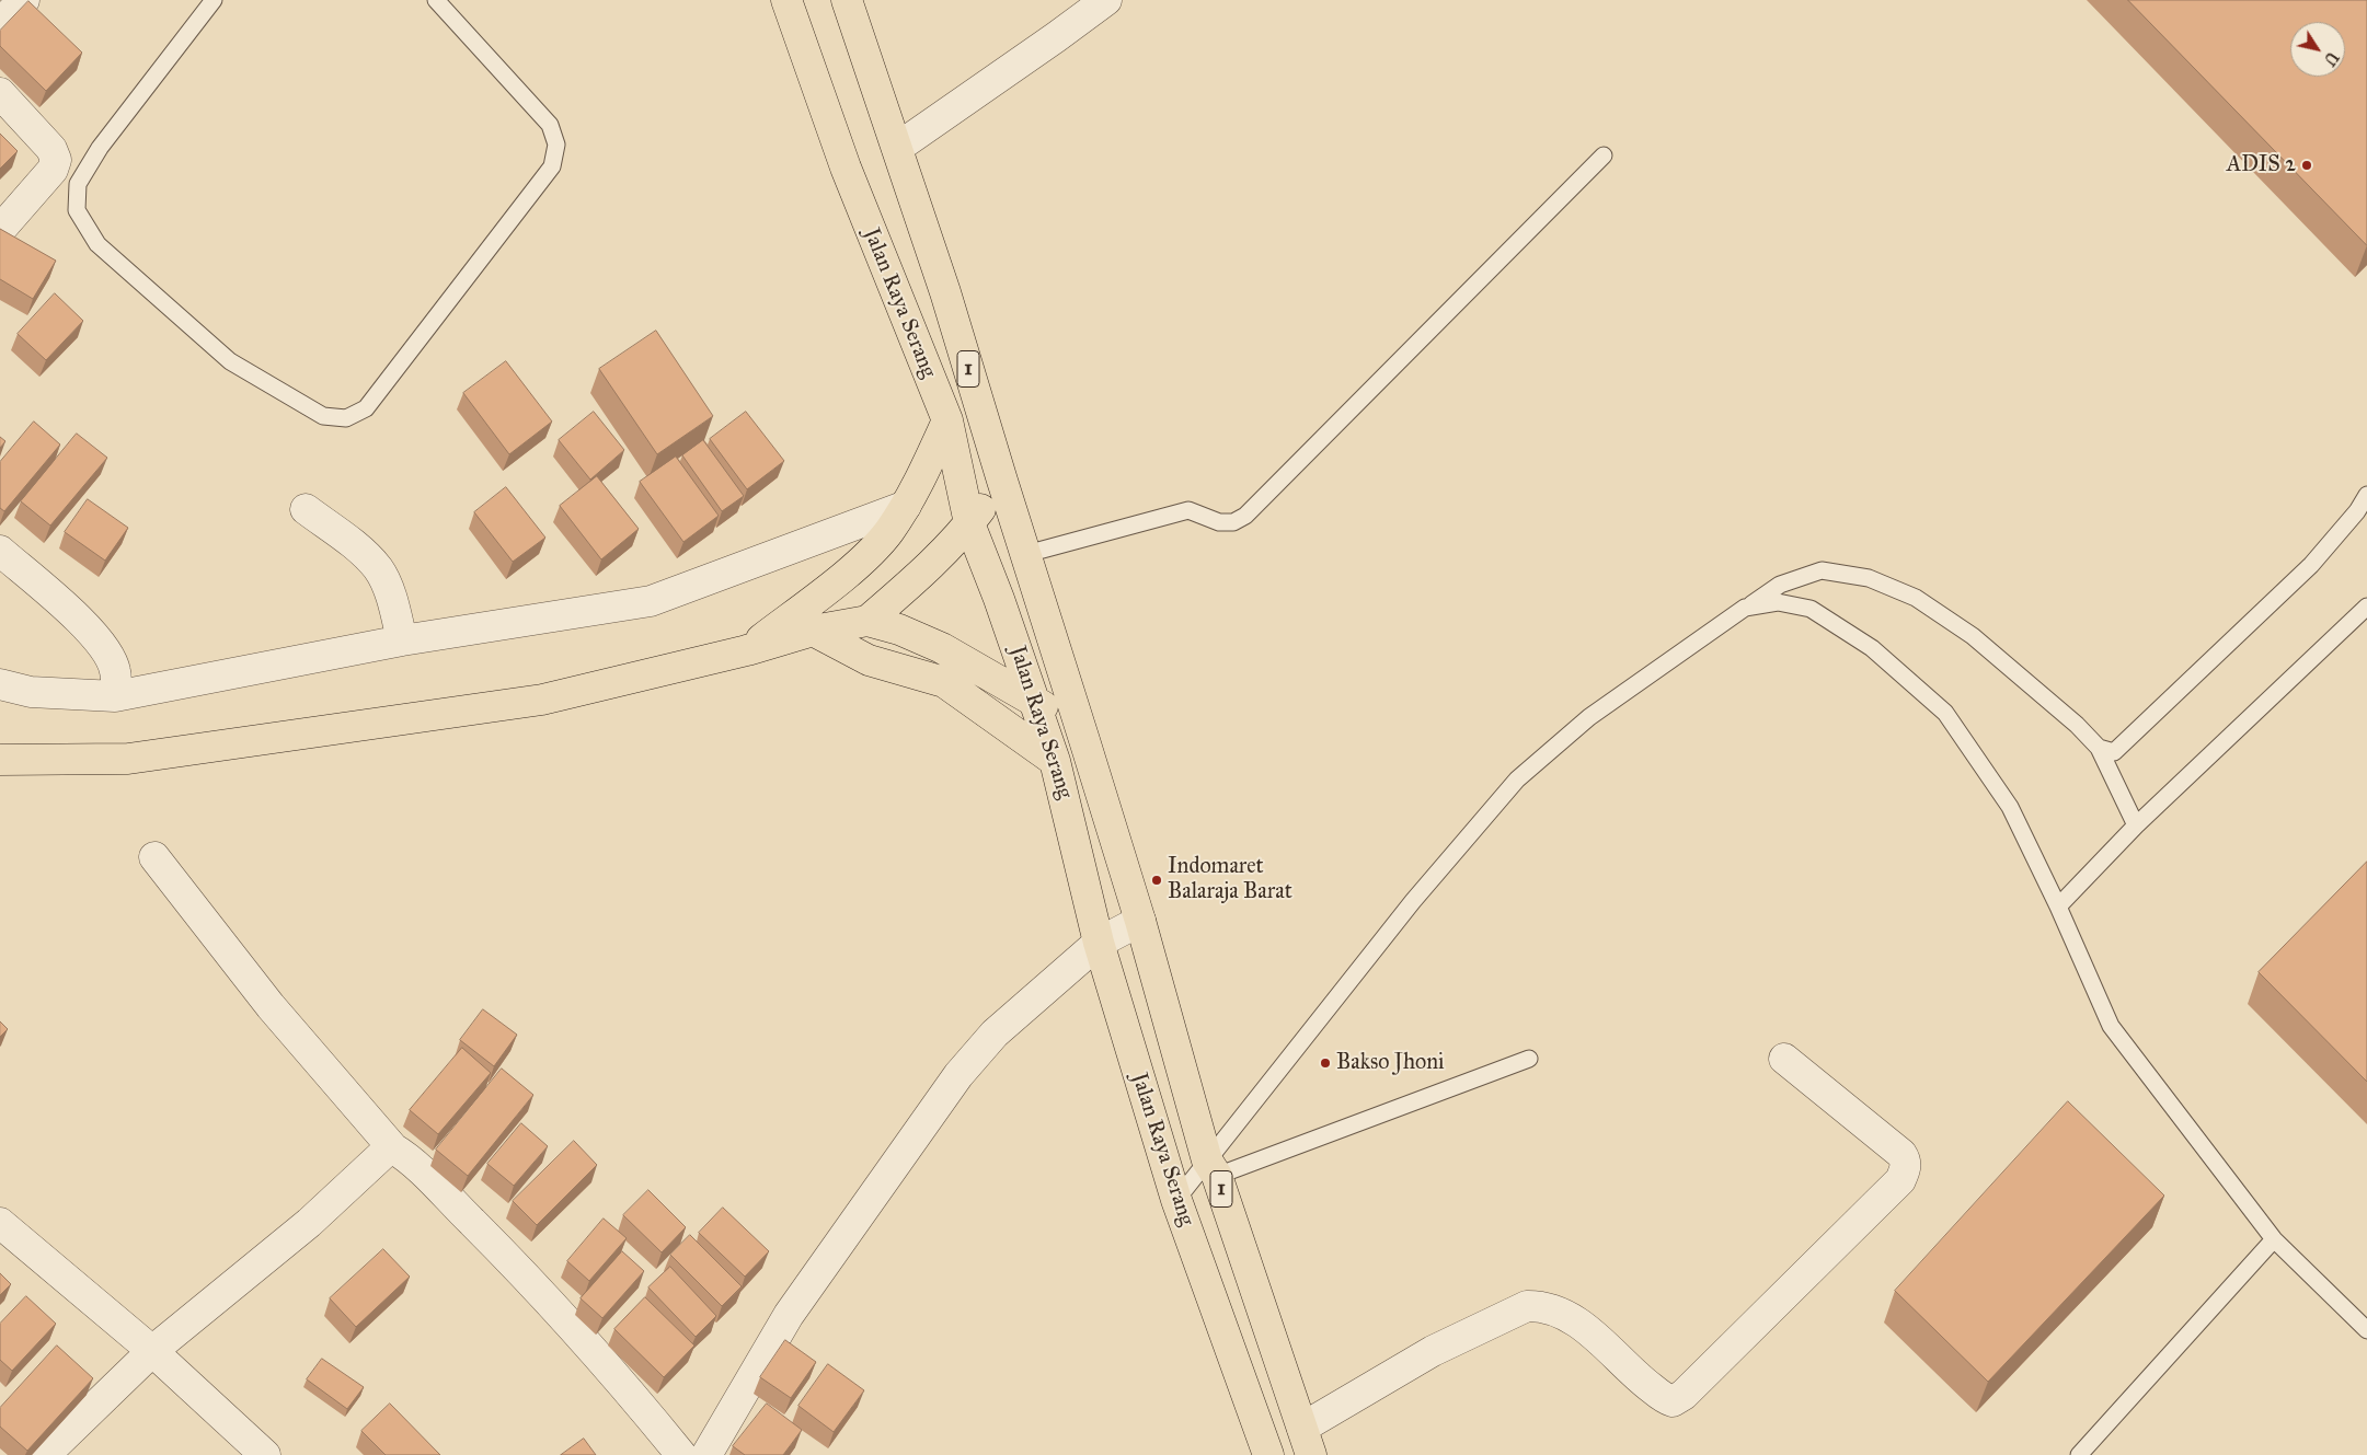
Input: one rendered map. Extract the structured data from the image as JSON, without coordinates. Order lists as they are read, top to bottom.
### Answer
{
  "streets": {
    "highway": ["Jalan Raya Serang", "1"]
  },
  "places": ["ADIS 2", "Indomaret Balaraja Barat", "Bakso Jhoni"],
  "north": "bottom right"
}
